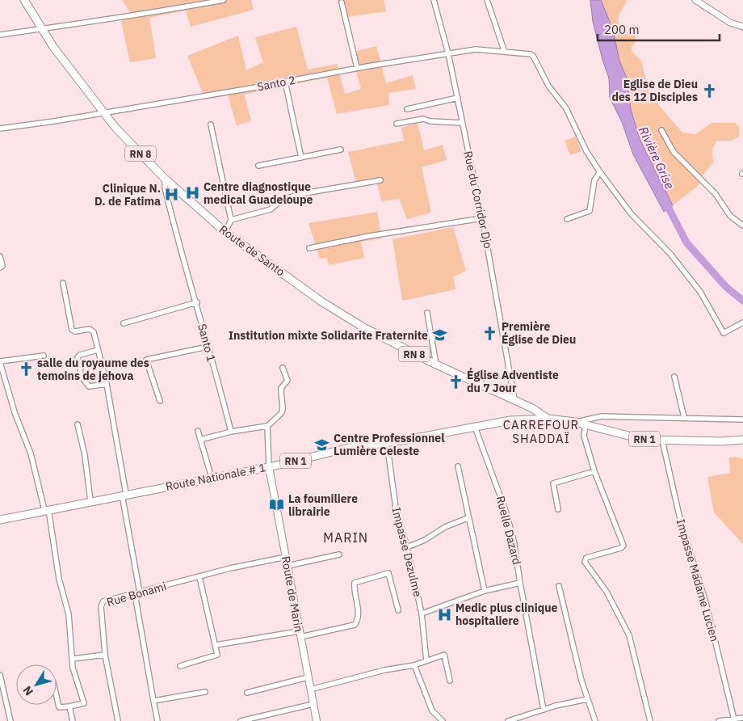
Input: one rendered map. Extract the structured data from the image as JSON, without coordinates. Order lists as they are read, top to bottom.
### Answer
{
  "streets": {
    "main road": [
      "RN 8",
      "Route de Santo",
      "RN 1",
      "Route Nationale # 1",
      "Route de Marin"
    ],
    "street": [
      "Santo 2",
      "Rue du Corridor Djo",
      "Santo 1",
      "Ruelle Dazard",
      "Impasse Dezulme",
      "Impasse Madame Lucien",
      "Rue Bonami"
    ]
  },
  "crossings": [
    ["Santo 2", "Rue du Corridor Djo"],
    ["Santo 2", "Route de Santo"],
    ["Rue du Corridor Djo", "Route de Santo"],
    ["Route de Santo", "Santo 1"],
    ["Route de Santo", "Route Nationale # 1"],
    ["Route Nationale # 1", "Ruelle Dazard"],
    ["Route Nationale # 1", "Impasse Dezulme"],
    ["Route Nationale # 1", "Impasse Madame Lucien"],
    ["Route Nationale # 1", "Route de Marin"],
    ["Rue Bonami", "Route de Marin"]
  ],
  "districts": ["CARREFOUR SHADDAÏ", "MARIN"],
  "water": ["Rivière Grise"],
  "places": {
    "church": [
      "Eglise de Dieu des 12 Disciples",
      "Première Église de Dieu",
      "salle du royaume des temoins de jehova",
      "Église Adventiste du 7 Jour"
    ],
    "hospital": ["Centre diagnostique medical Guadeloupe", "Clinique N. D. de Fatima", "Medic plus clinique hospitaliere"],
    "school or university": ["Institution mixte Solidarite Fraternite", "Centre Professionnel Lumière Celeste"],
    "library": ["La foumiliere librairie"]
  },
  "scale_bar": "200 m",
  "north": "bottom left"
}
